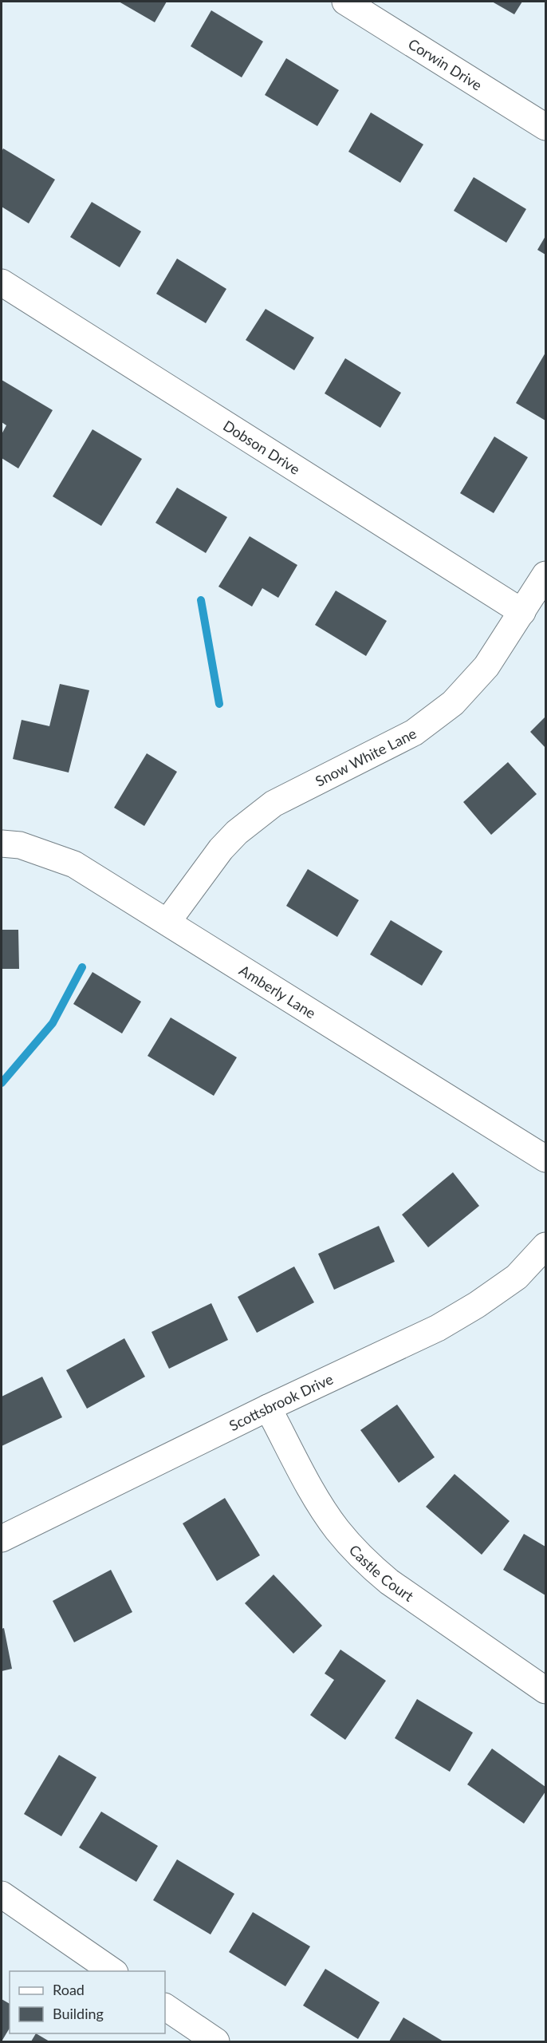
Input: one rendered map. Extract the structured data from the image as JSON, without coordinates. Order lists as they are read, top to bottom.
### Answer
{
  "streets": {
    "street": [
      "Corwin Drive",
      "Dobson Drive",
      "Snow White Lane",
      "Amberly Lane",
      "Scottsbrook Drive",
      "Castle Court"
    ]
  },
  "crossings": [
    ["Dobson Drive", "Snow White Lane"],
    ["Snow White Lane", "Amberly Lane"],
    ["Scottsbrook Drive", "Castle Court"]
  ],
  "legend": ["Road", "Building"]
}
